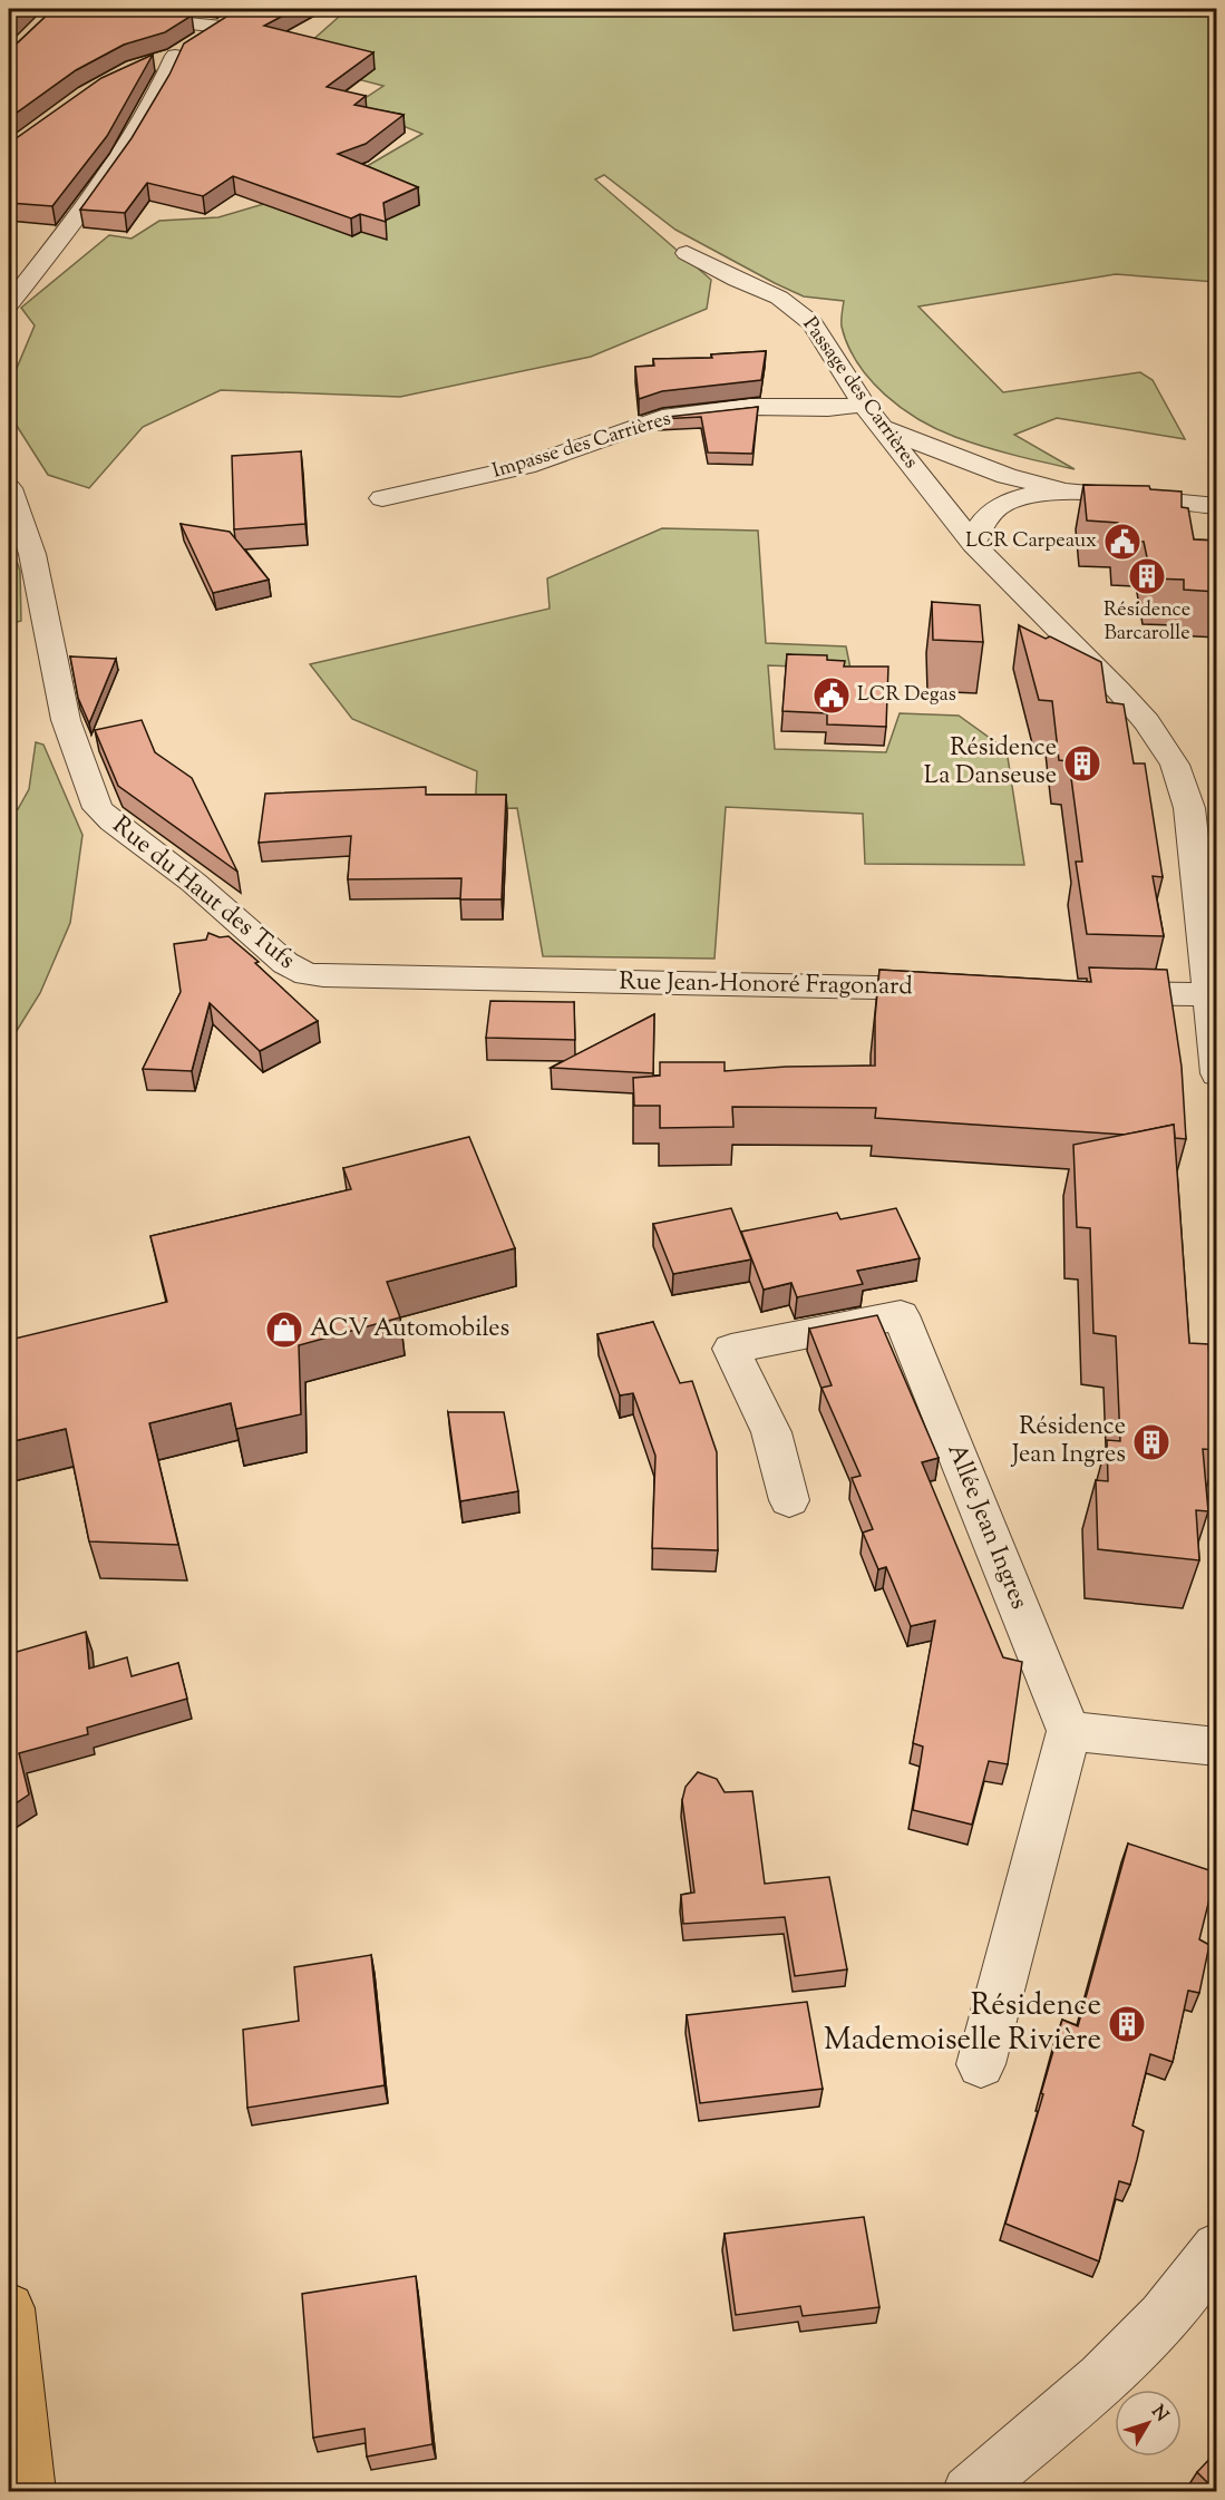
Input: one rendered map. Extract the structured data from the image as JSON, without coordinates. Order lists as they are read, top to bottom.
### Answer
{
  "streets": {
    "street": [
      "Passage des Carrières",
      "Impasse des Carrières",
      "Rue du Haut des Tufs",
      "Rue Jean-Honoré Fragonard",
      "Allée Jean Ingres"
    ]
  },
  "crossings": [
    ["Passage des Carrières", "Impasse des Carrières"],
    ["Rue du Haut des Tufs", "Rue Jean-Honoré Fragonard"]
  ],
  "places": {
    "public building": ["LCR Carpeaux", "LCR Degas"],
    "building": [
      "Résidence Barcarolle",
      "Résidence La Danseuse",
      "Résidence Jean Ingres",
      "Résidence Mademoiselle Rivière"
    ],
    "shop": ["ACV Automobiles"]
  },
  "north": "top right"
}
